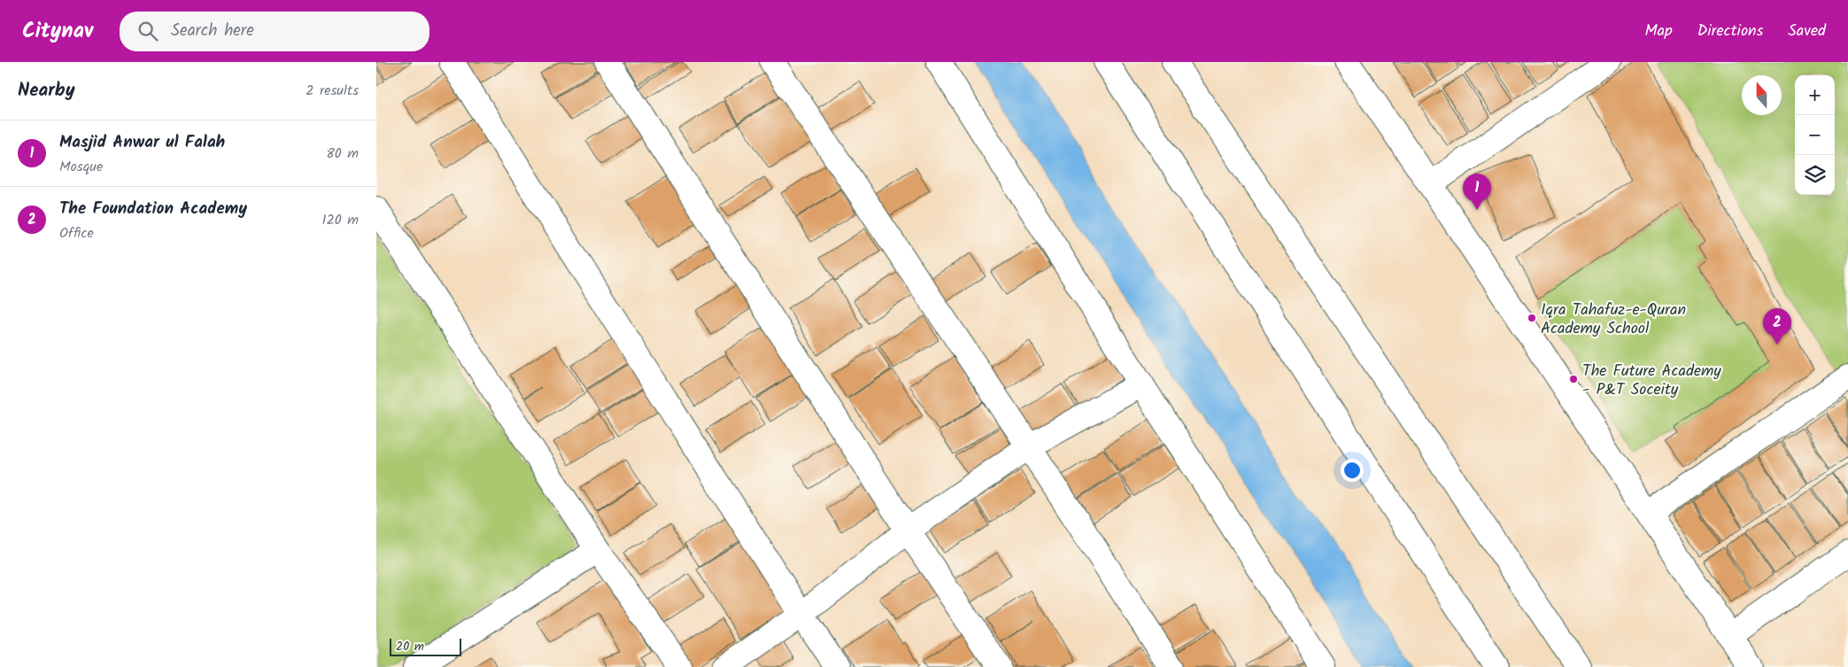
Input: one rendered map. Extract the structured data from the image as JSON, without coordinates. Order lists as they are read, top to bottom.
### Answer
{
  "places": ["Iqra Tahafuz-e-Quran Academy School", "The Future Academy - P&T Soceity"],
  "scale_bar": "20 m",
  "north": "top",
  "page": {
    "header": "Citynav",
    "search": "Search here",
    "nav": ["Map", "Directions", "Saved"],
    "heading": ["Nearby", "2 results"],
    "map_buttons": ["+", "−"],
    "list": [
      {
        "mark": "1",
        "name": "Masjid Anwar ul Falah",
        "note": "Mosque",
        "value": "80 m"
      },
      {
        "mark": "2",
        "name": "The Foundation Academy",
        "note": "Office",
        "value": "120 m"
      }
    ],
    "pins": ["1", "2"],
    "scale": "20 m"
  }
}
